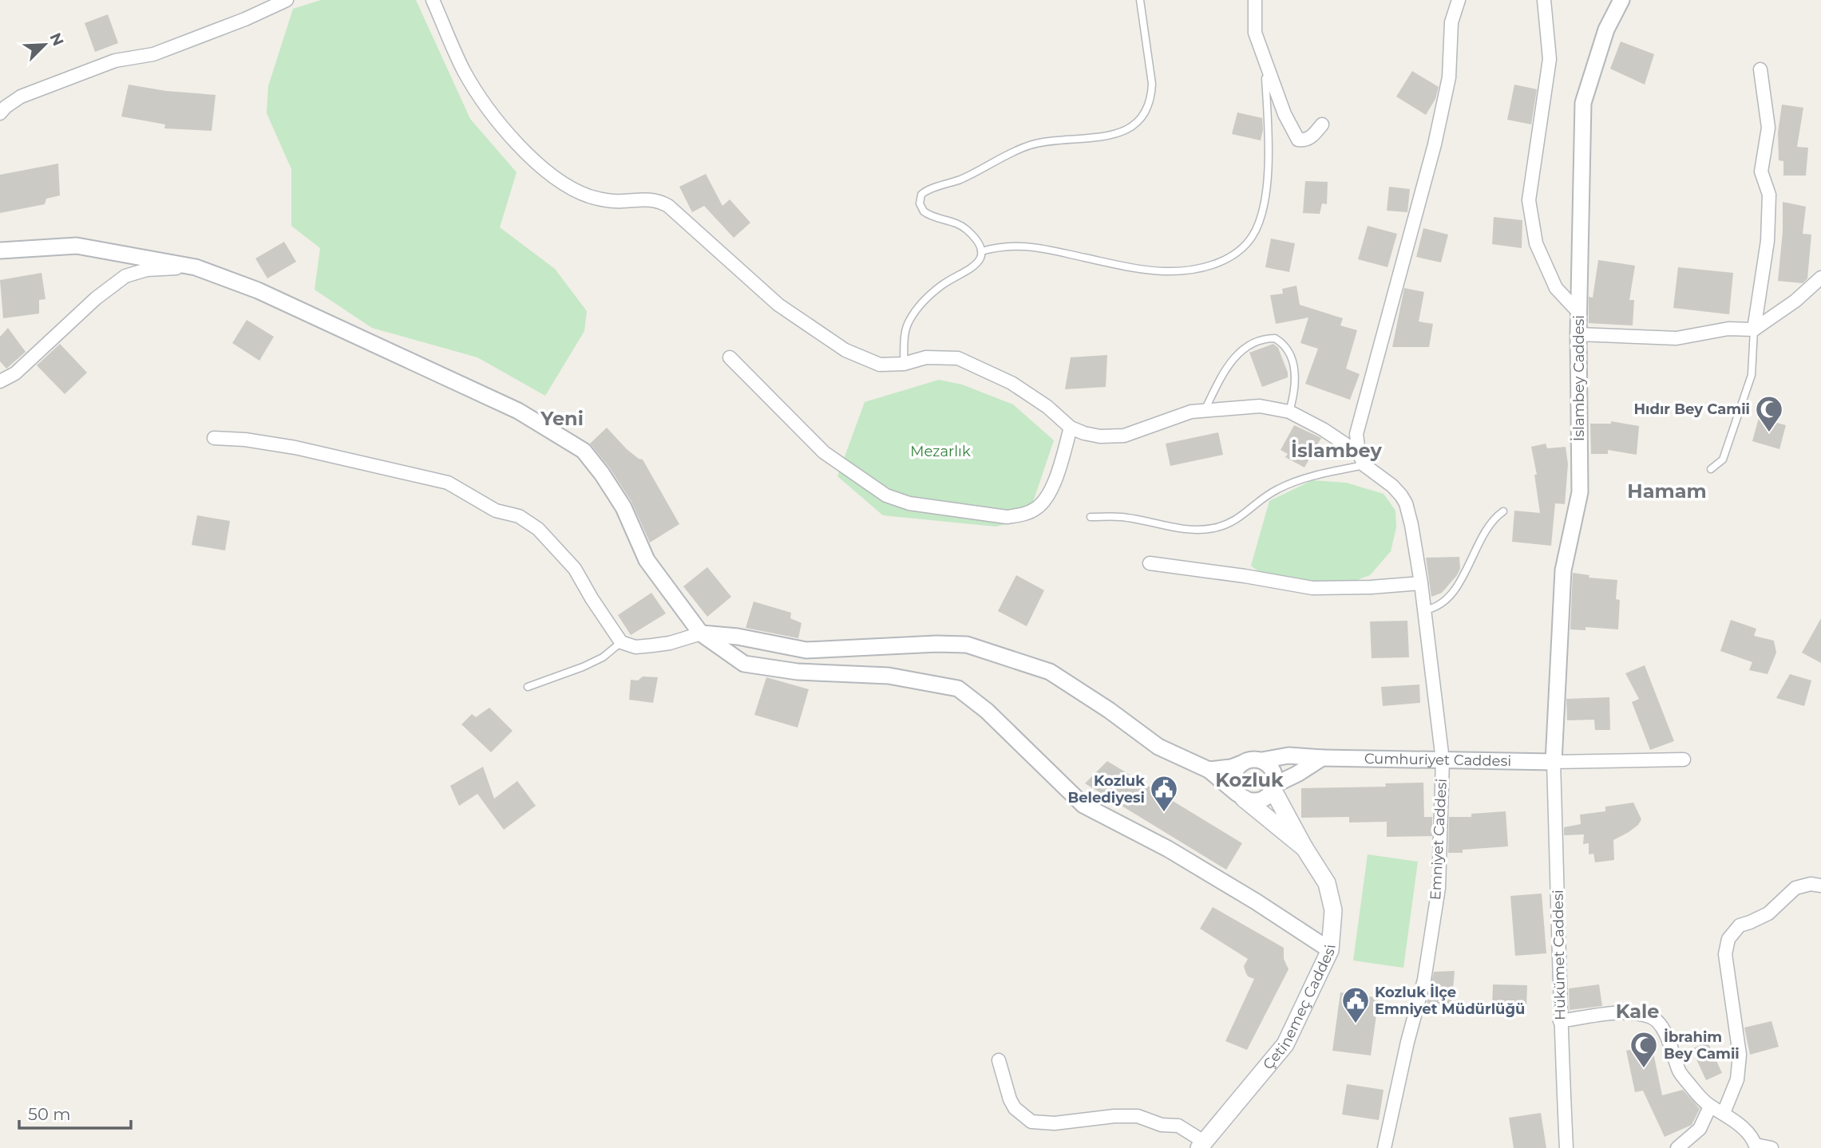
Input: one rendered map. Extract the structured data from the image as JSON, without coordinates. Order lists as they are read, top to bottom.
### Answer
{
  "streets": {
    "main road": ["Çetinemeç Caddesi"],
    "street": [
      "İslambey Caddesi",
      "Cumhuriyet Caddesi",
      "Emniyet Caddesi",
      "Hükümet Caddesi"
    ]
  },
  "crossings": [
    ["İslambey Caddesi", "Cumhuriyet Caddesi"],
    ["İslambey Caddesi", "Hükümet Caddesi"],
    ["Cumhuriyet Caddesi", "Emniyet Caddesi"],
    ["Cumhuriyet Caddesi", "Hükümet Caddesi"],
    ["Cumhuriyet Caddesi", "Çetinemeç Caddesi"]
  ],
  "districts": [
    "Yeni",
    "İslambey",
    "Hamam",
    "Kozluk",
    "Kale"
  ],
  "parks": ["Mezarlık"],
  "places": {
    "mosque": ["Hıdır Bey Camii", "İbrahim Bey Camii"],
    "public building": ["Kozluk Belediyesi", "Kozluk İlçe Emniyet Müdürlüğü"]
  },
  "scale_bar": "50 m",
  "north": "top right"
}
